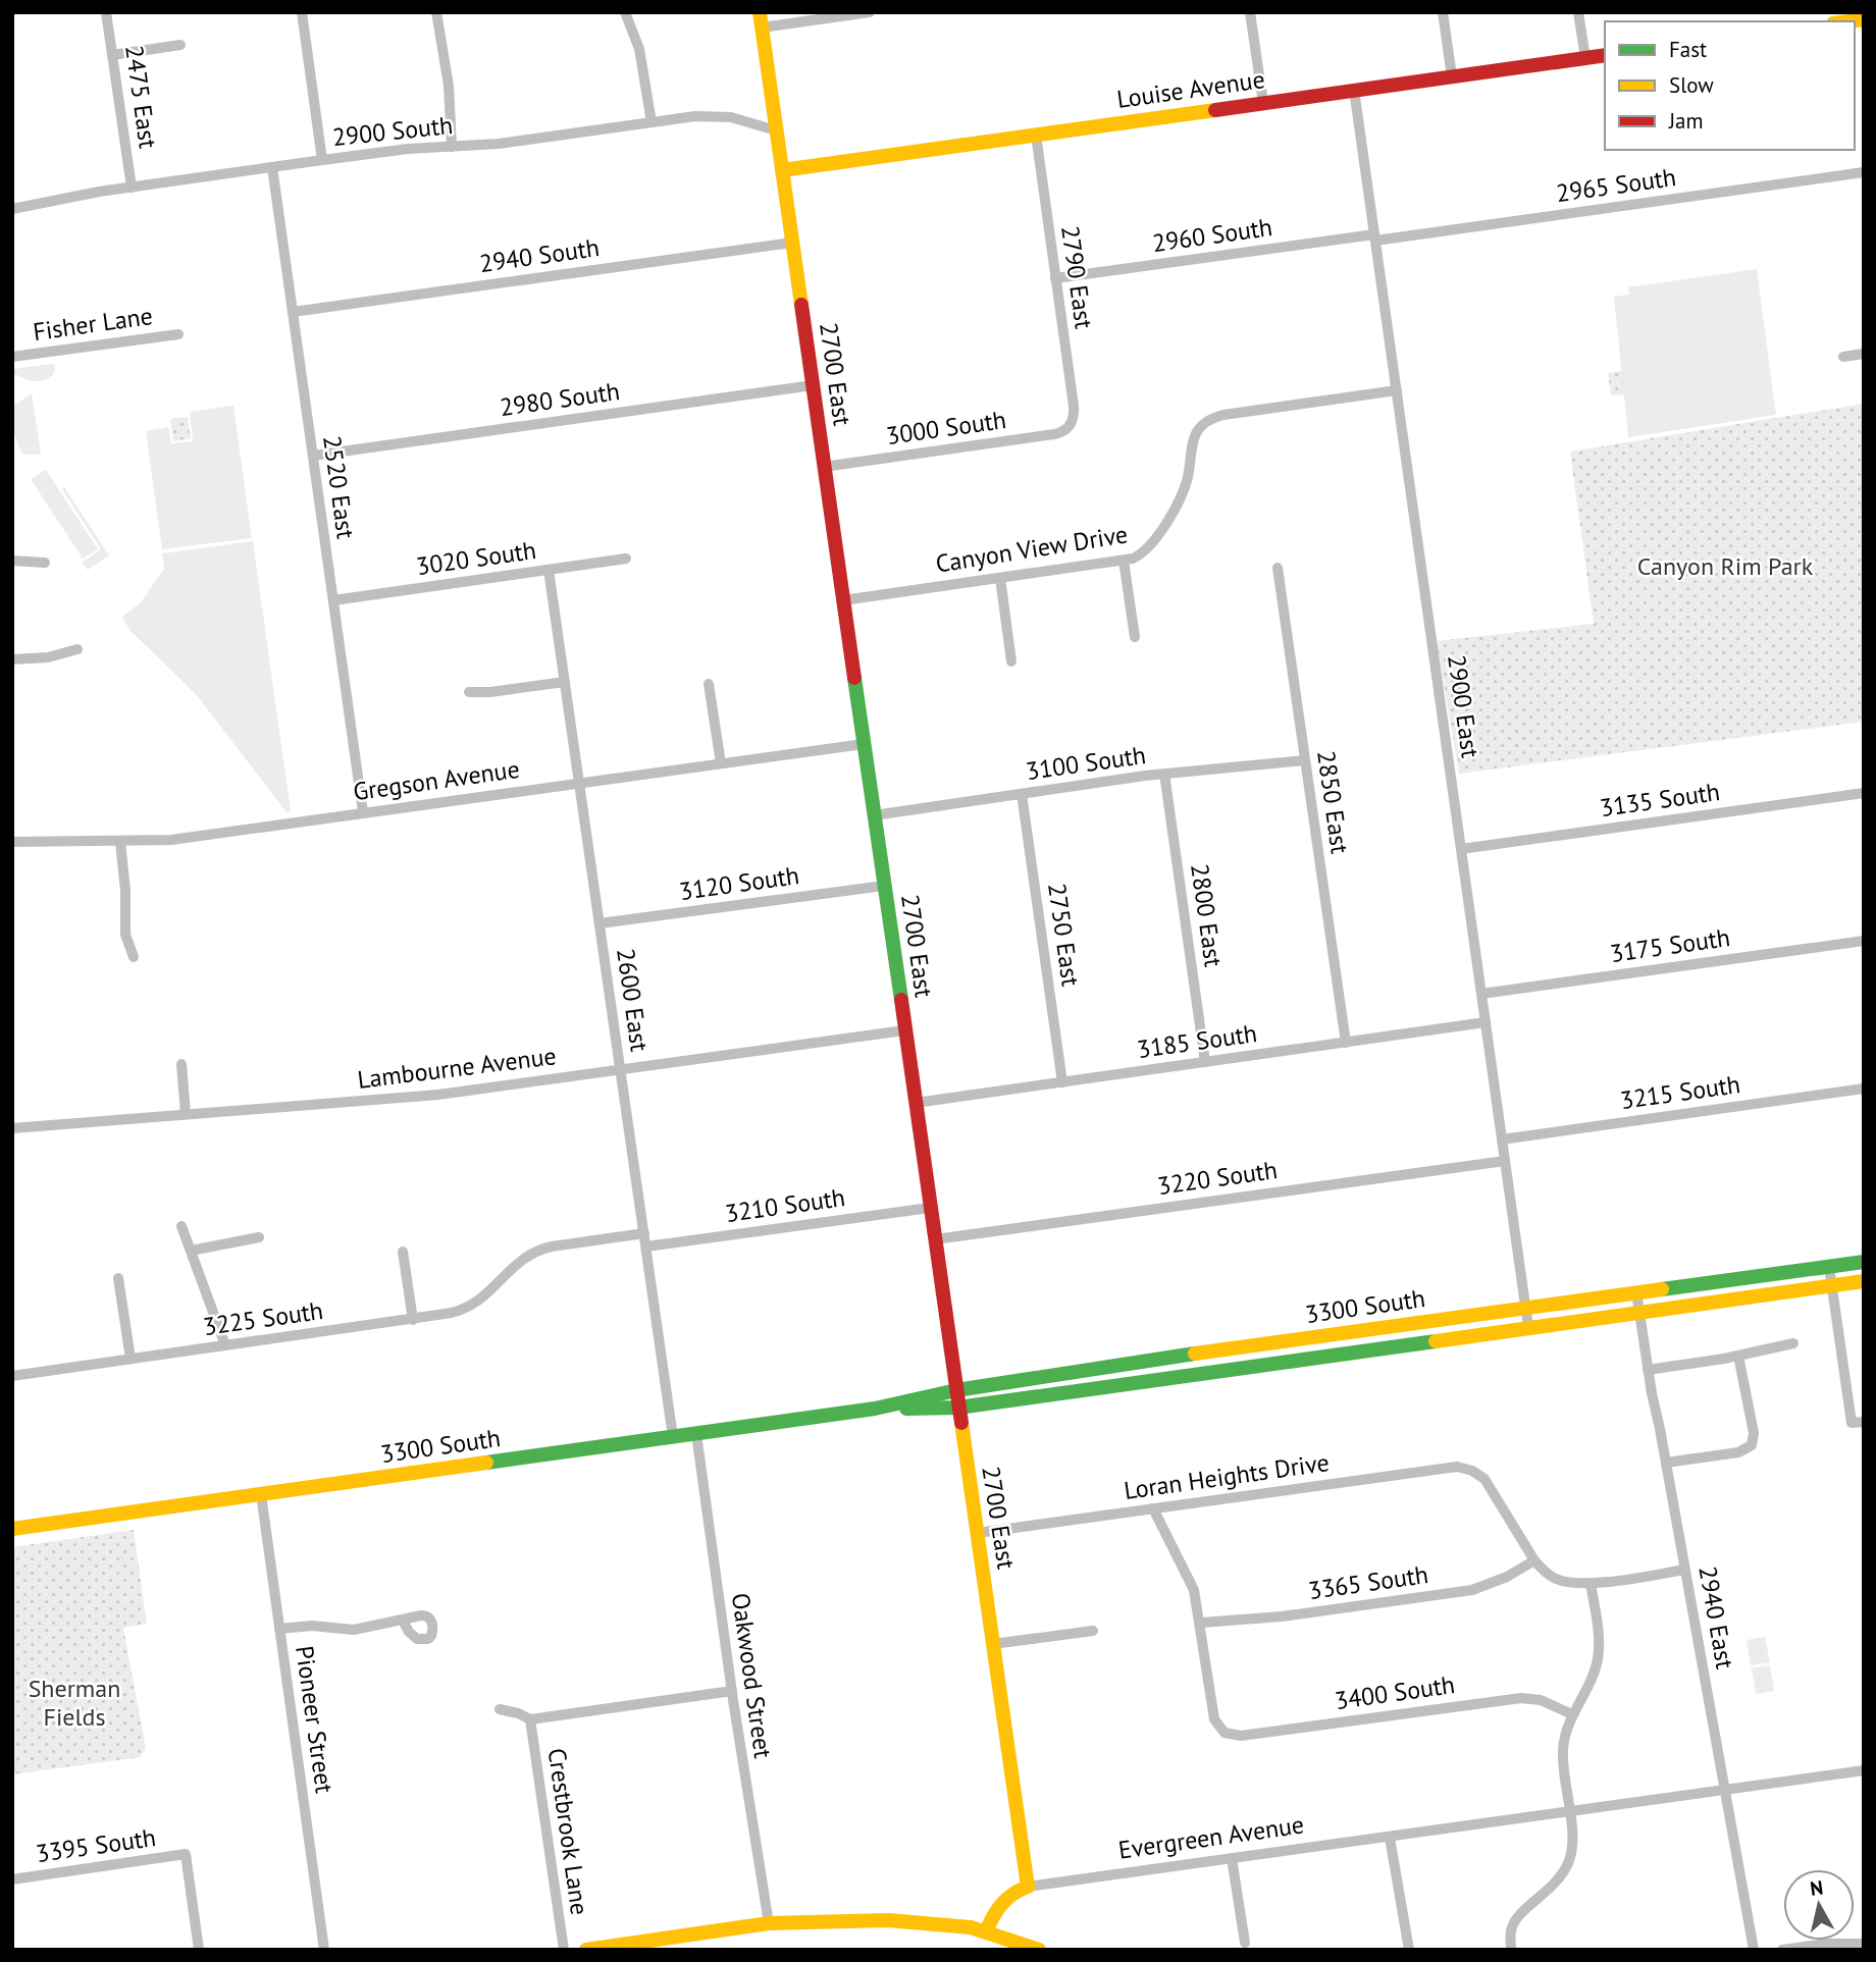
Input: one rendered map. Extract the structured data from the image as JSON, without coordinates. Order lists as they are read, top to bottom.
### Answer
{
  "streets": {
    "street": [
      "Louise Avenue",
      "2475 East",
      "2900 South",
      "2965 South",
      "2960 South",
      "2940 South",
      "2790 East",
      "Fisher Lane",
      "2700 East",
      "2980 South",
      "3000 South",
      "2520 East",
      "Canyon View Drive",
      "3020 South",
      "2900 East",
      "3100 South",
      "Gregson Avenue",
      "3135 South",
      "2850 East",
      "3120 South",
      "2800 East",
      "2750 East",
      "3175 South",
      "2600 East",
      "3185 South",
      "Lambourne Avenue",
      "3215 South",
      "3220 South",
      "3210 South",
      "3300 South",
      "3225 South",
      "Loran Heights Drive",
      "3365 South",
      "2940 East",
      "Oakwood Street",
      "3400 South",
      "Pioneer Street",
      "Crestbrook Lane",
      "Evergreen Avenue",
      "3395 South"
    ]
  },
  "crossings": [
    ["Louise Avenue", "2790 East"],
    ["Louise Avenue", "2700 East"],
    ["Louise Avenue", "2900 East"],
    ["2475 East", "2900 South"],
    ["2900 South", "2700 East"],
    ["2900 South", "2520 East"],
    ["2965 South", "2960 South"],
    ["2965 South", "2900 East"],
    ["2960 South", "2790 East"],
    ["2960 South", "2900 East"],
    ["2940 South", "2700 East"],
    ["2940 South", "2520 East"],
    ["2790 East", "3000 South"],
    ["2700 East", "2980 South"],
    ["2700 East", "3000 South"],
    ["2700 East", "Canyon View Drive"],
    ["2700 East", "3100 South"],
    ["2700 East", "Gregson Avenue"],
    ["2700 East", "3120 South"],
    ["2700 East", "3185 South"],
    ["2700 East", "Lambourne Avenue"],
    ["2700 East", "3220 South"],
    ["2700 East", "3210 South"],
    ["2700 East", "3300 South"],
    ["2700 East", "Loran Heights Drive"],
    ["2700 East", "Evergreen Avenue"],
    ["2980 South", "2520 East"],
    ["2520 East", "3020 South"],
    ["2520 East", "Gregson Avenue"],
    ["Canyon View Drive", "2900 East"],
    ["3020 South", "2600 East"],
    ["2900 East", "3135 South"],
    ["2900 East", "3175 South"],
    ["2900 East", "3185 South"],
    ["2900 East", "3215 South"],
    ["2900 East", "3220 South"],
    ["2900 East", "3300 South"],
    ["3100 South", "2850 East"],
    ["3100 South", "2800 East"],
    ["3100 South", "2750 East"],
    ["Gregson Avenue", "2600 East"],
    ["2850 East", "3185 South"],
    ["3120 South", "2600 East"],
    ["2800 East", "3185 South"],
    ["2750 East", "3185 South"],
    ["2600 East", "Lambourne Avenue"],
    ["2600 East", "3210 South"],
    ["2600 East", "3300 South"],
    ["2600 East", "3225 South"],
    ["3300 South", "2940 East"],
    ["3300 South", "Oakwood Street"],
    ["3300 South", "Pioneer Street"],
    ["Loran Heights Drive", "3365 South"],
    ["3365 South", "3400 South"],
    ["2940 East", "Evergreen Avenue"],
    ["Oakwood Street", "Crestbrook Lane"]
  ],
  "parks": ["Canyon Rim Park", "Sherman Fields"],
  "legend": ["Fast", "Slow", "Jam"],
  "north": "top"
}
